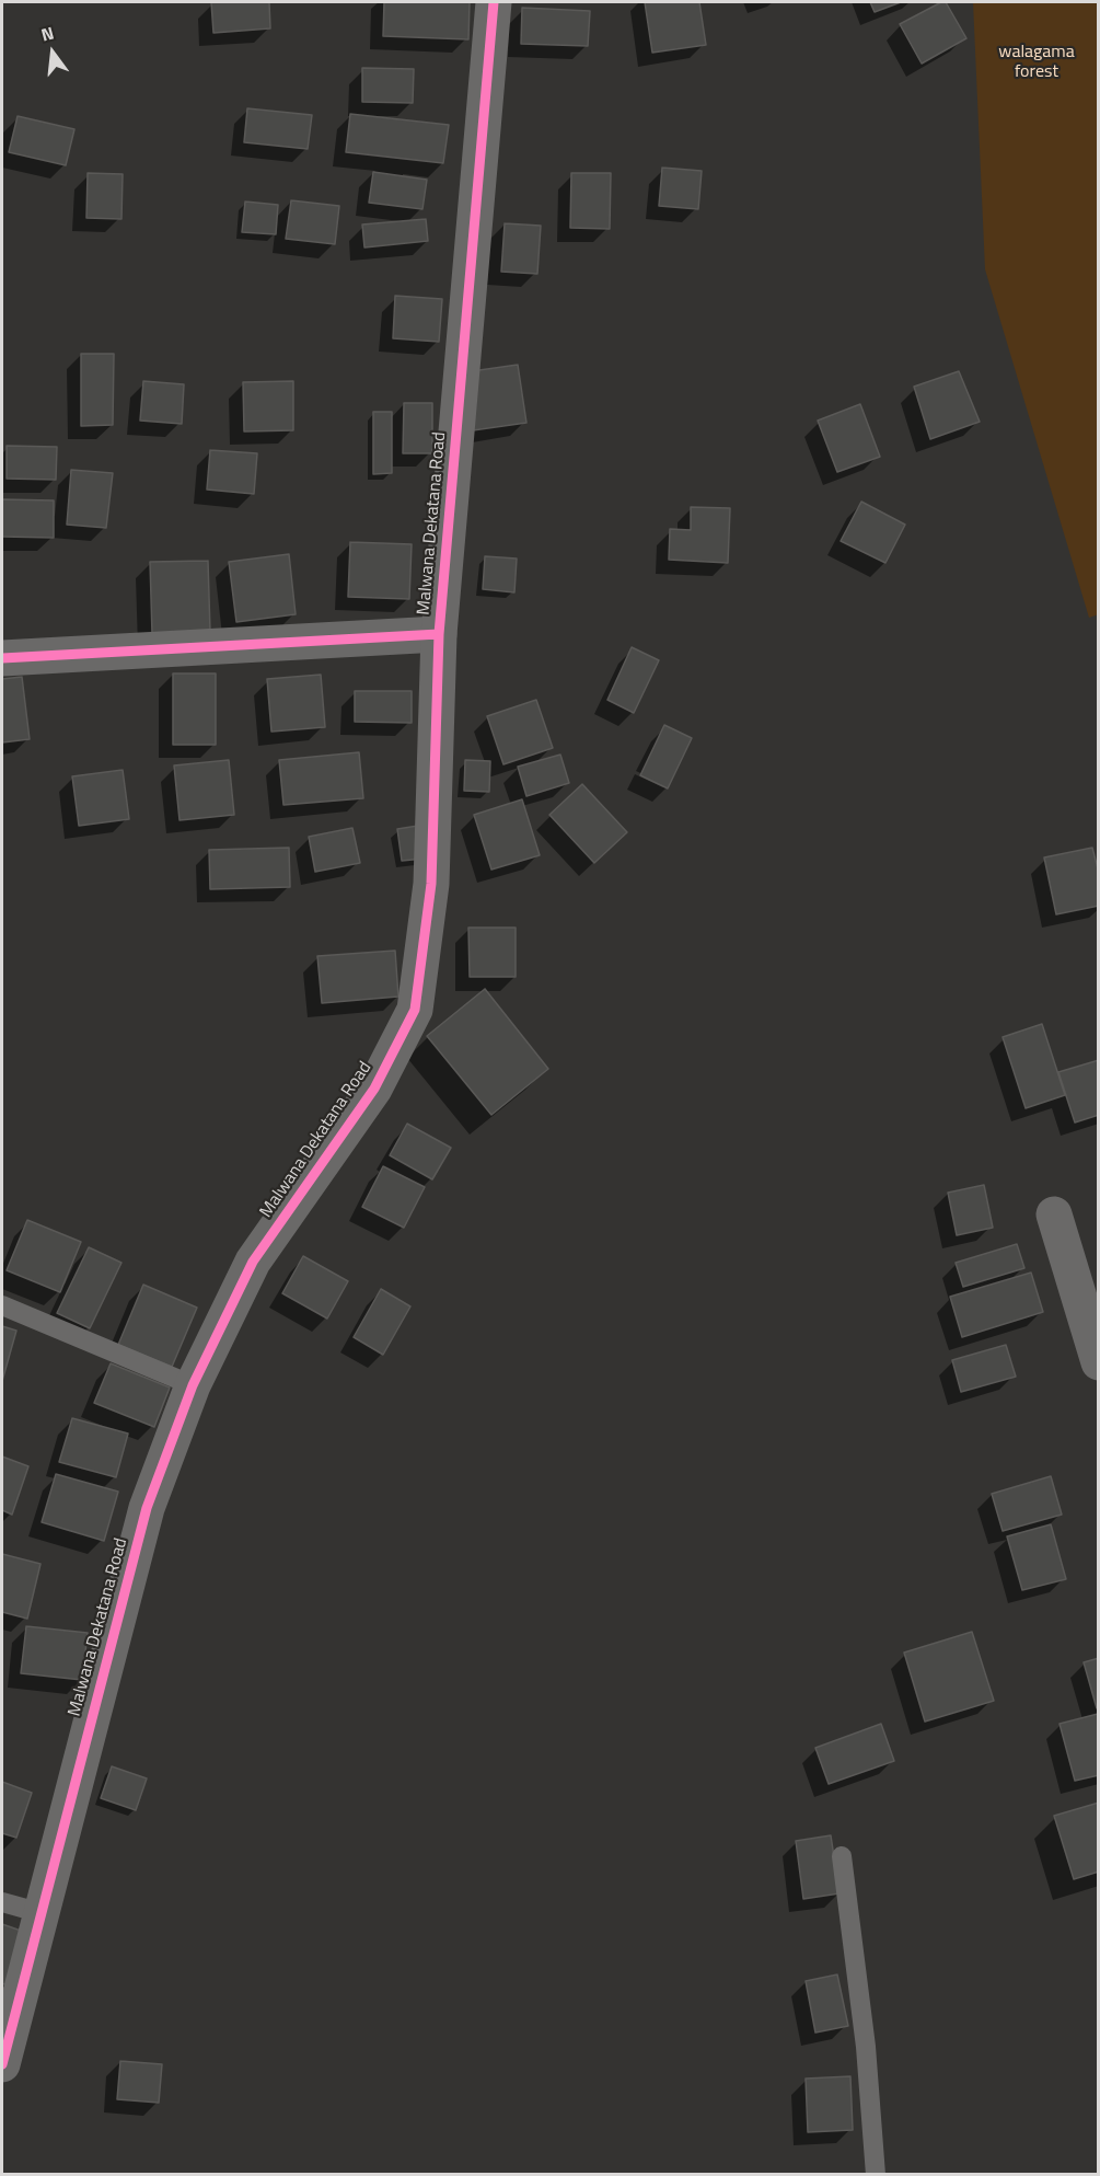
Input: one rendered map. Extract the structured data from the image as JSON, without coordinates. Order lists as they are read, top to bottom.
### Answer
{
  "streets": {
    "street": ["Malwana Dekatana Road"]
  },
  "parks": ["walagama forest"],
  "north": "top"
}
